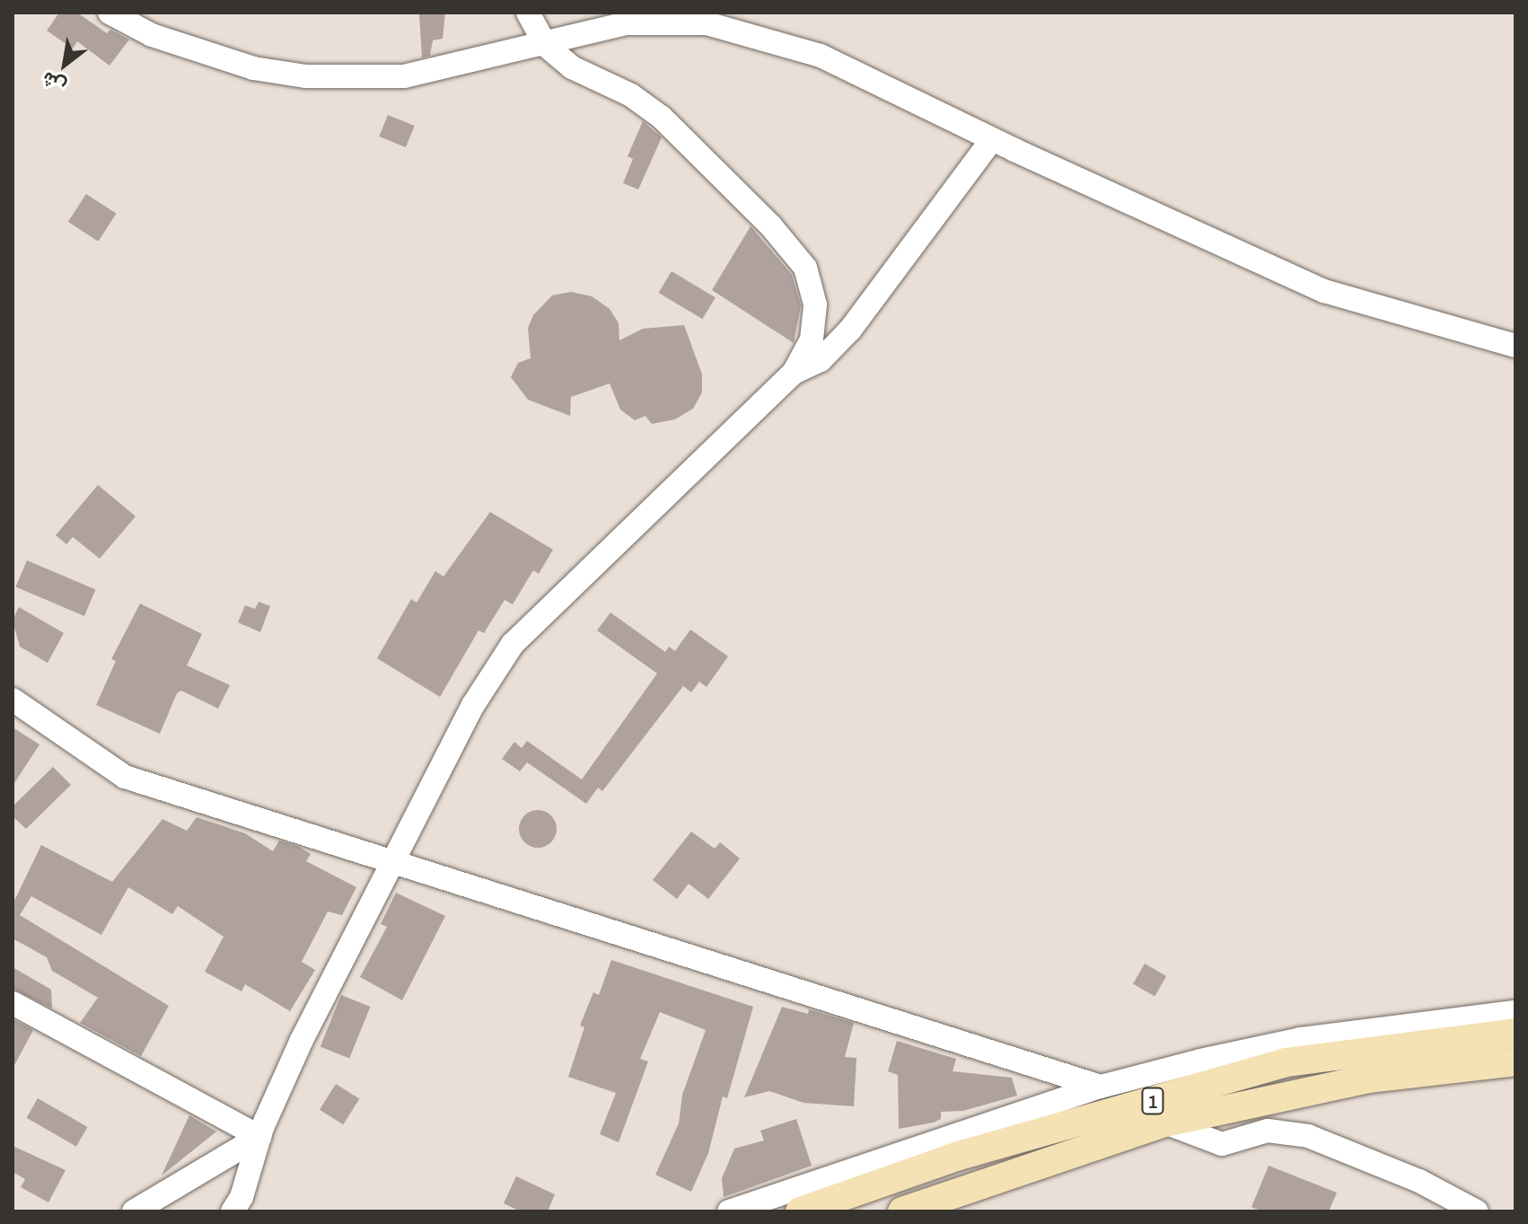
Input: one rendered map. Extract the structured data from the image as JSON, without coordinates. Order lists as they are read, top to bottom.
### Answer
{
  "streets": {
    "main road": ["1"]
  },
  "north": "bottom left"
}
